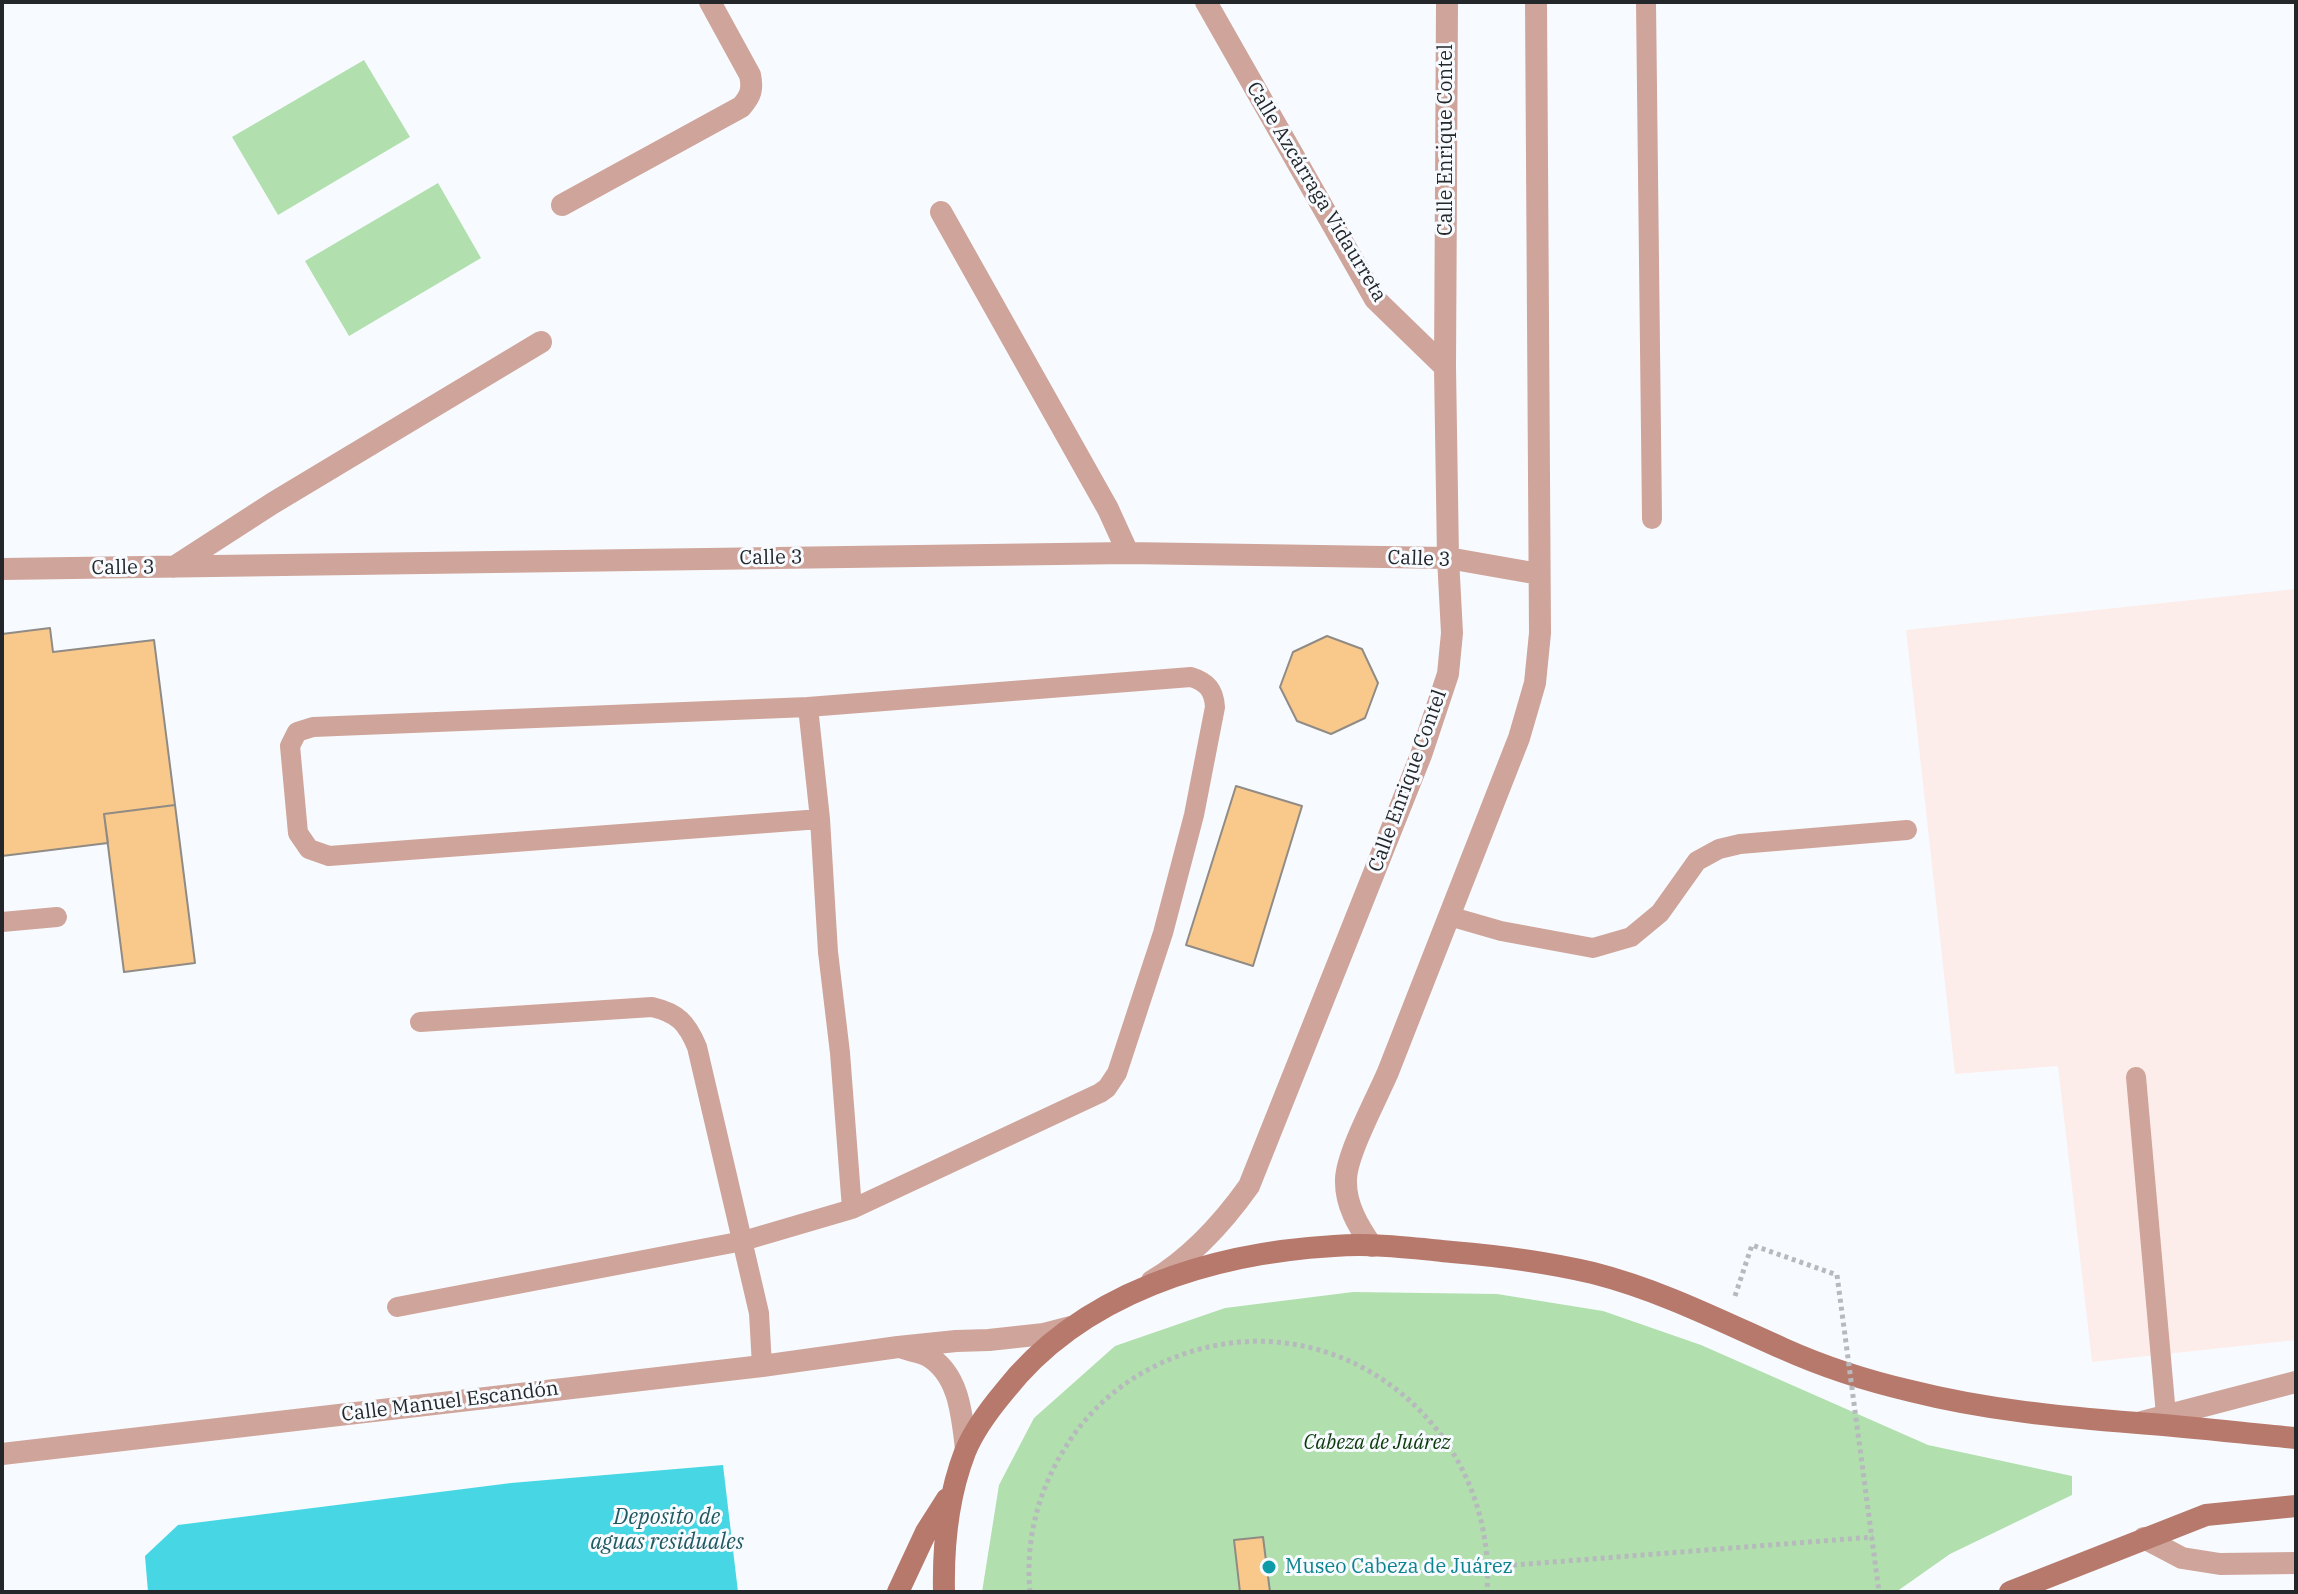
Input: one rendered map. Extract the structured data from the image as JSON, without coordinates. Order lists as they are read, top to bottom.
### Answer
{
  "streets": {
    "street": [
      "Calle Enrique Contel",
      "Calle Azcárraga Vidaurreta",
      "Calle 3",
      "Calle Manuel Escandón"
    ]
  },
  "crossings": [
    ["Calle Enrique Contel", "Calle Azcárraga Vidaurreta"],
    ["Calle Enrique Contel", "Calle 3"]
  ],
  "water": ["Deposito de aguas residuales"],
  "parks": ["Cabeza de Juárez"],
  "places": ["Museo Cabeza de Juárez"]
}
